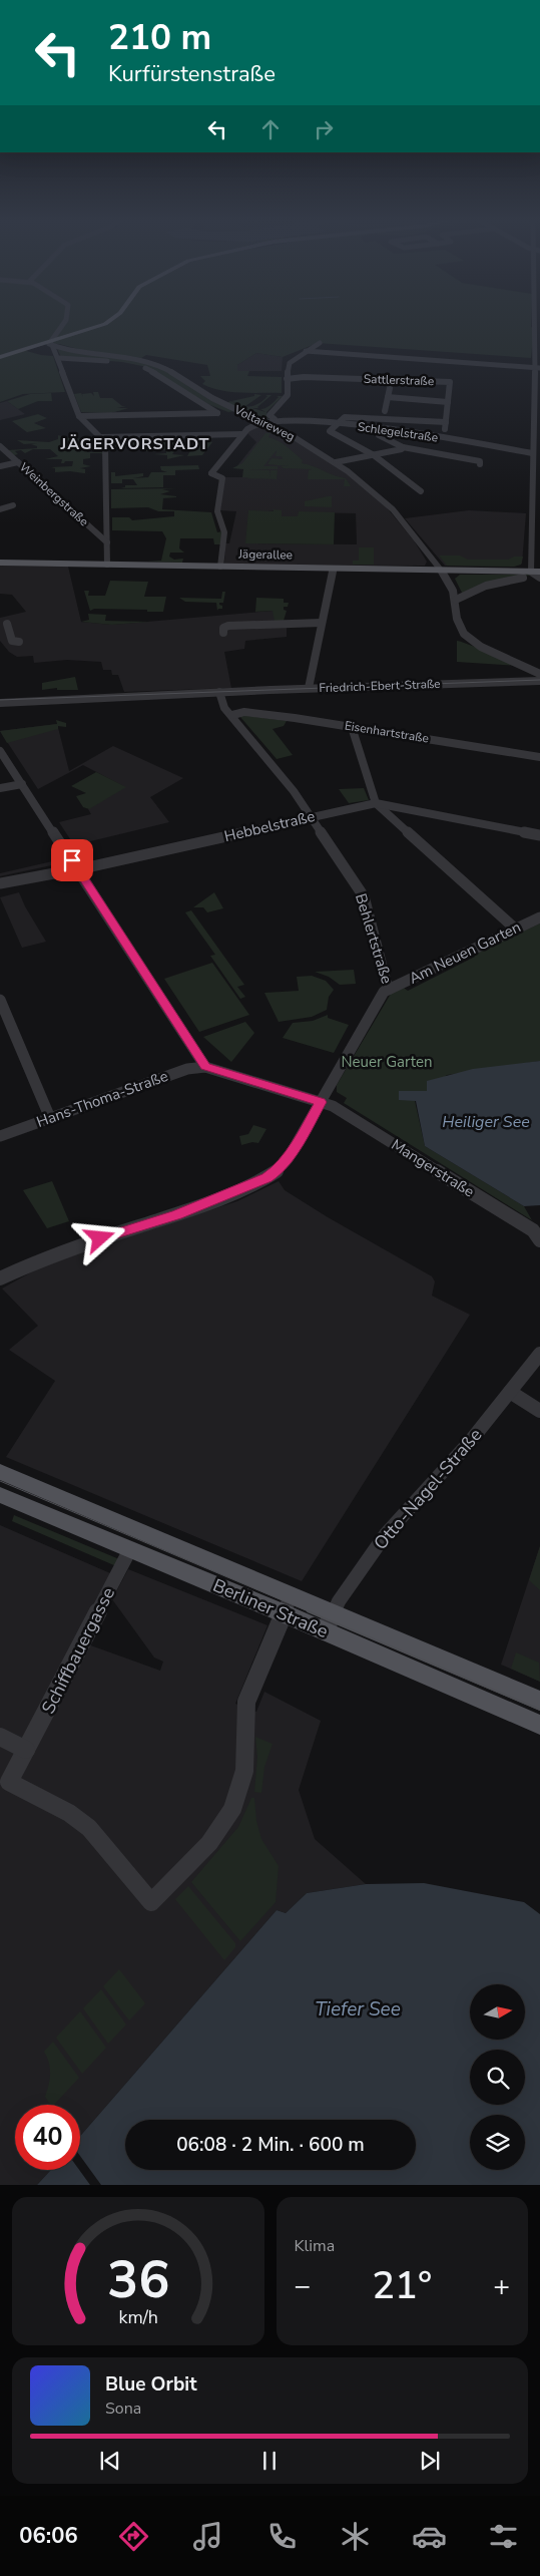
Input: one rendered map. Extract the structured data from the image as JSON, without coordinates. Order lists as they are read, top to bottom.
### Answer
{
  "streets": {
    "main road": ["Jägerallee", "Berliner Straße"],
    "street": [
      "Sattlerstraße",
      "Voltaireweg",
      "Schlegelstraße",
      "Weinbergstraße",
      "Friedrich-Ebert-Straße",
      "Eisenhartstraße",
      "Hebbelstraße",
      "Behlertstraße",
      "Am Neuen Garten",
      "Hans-Thoma-Straße",
      "Mangerstraße",
      "Otto-Nagel-Straße",
      "Schiffbauergasse"
    ]
  },
  "crossings": [
    ["Voltaireweg", "Schlegelstraße"],
    ["Voltaireweg", "Jägerallee"],
    ["Friedrich-Ebert-Straße", "Behlertstraße"],
    ["Eisenhartstraße", "Behlertstraße"],
    ["Hebbelstraße", "Behlertstraße"],
    ["Behlertstraße", "Am Neuen Garten"],
    ["Behlertstraße", "Mangerstraße"],
    ["Hans-Thoma-Straße", "Mangerstraße"],
    ["Otto-Nagel-Straße", "Berliner Straße"],
    ["Berliner Straße", "Schiffbauergasse"]
  ],
  "districts": ["JÄGERVORSTADT"],
  "water": ["Heiliger See", "Tiefer See"],
  "parks": ["Neuer Garten"],
  "north": "right",
  "page": {
    "turn": ["210 m", "Kurfürstenstraße"],
    "limit": "40",
    "trip": "06:08 · 2 Min. · 600 m",
    "tile": "Klima",
    "heat": ["−", "21°", "+"],
    "song": ["Blue Orbit", "Sona"],
    "tabs": "06:06",
    "gauge": ["36", "km/h"]
  }
}
